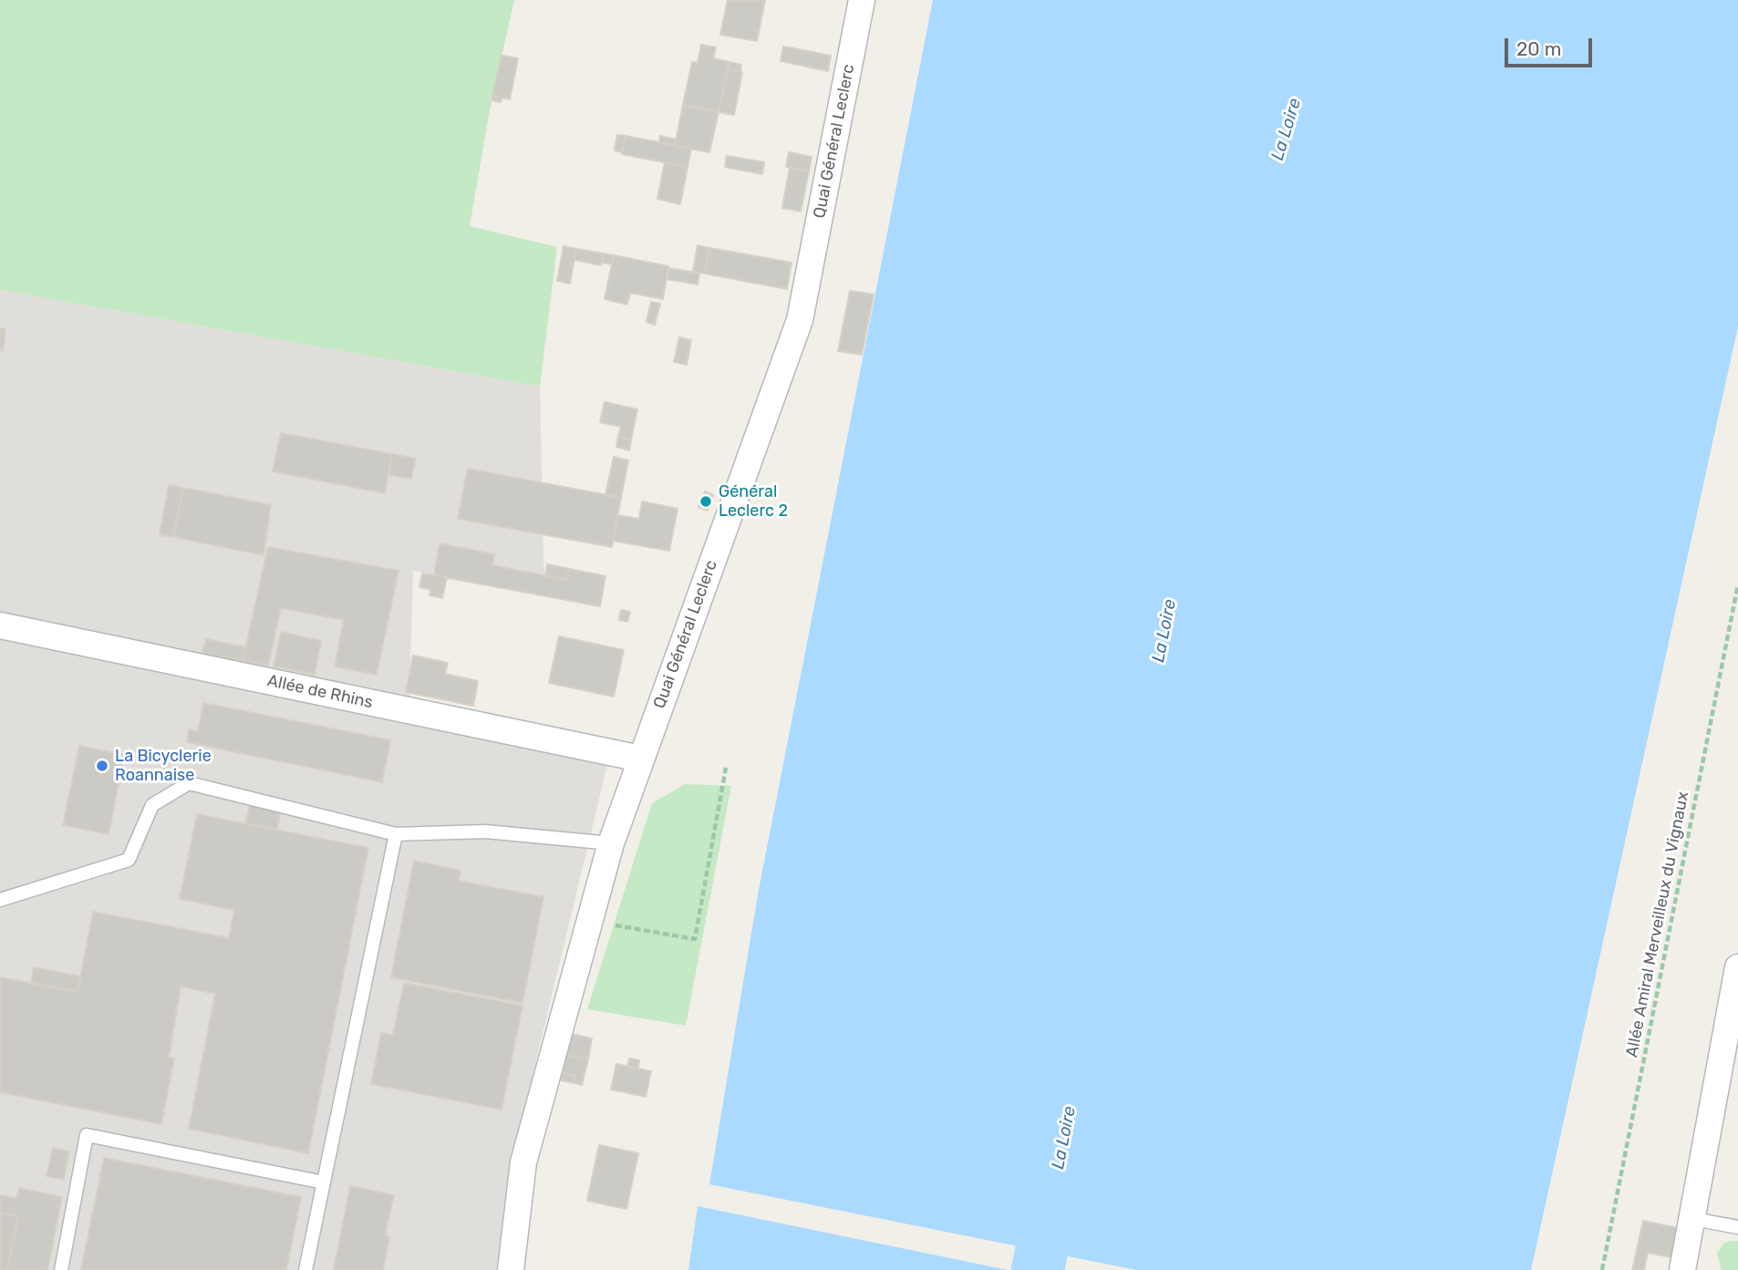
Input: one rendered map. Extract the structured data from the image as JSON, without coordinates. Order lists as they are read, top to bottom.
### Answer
{
  "streets": {
    "street": ["Quai Général Leclerc", "Allée de Rhins"],
    "path": ["Allée Amiral Merveilleux du Vignaux"]
  },
  "crossings": [
    ["Quai Général Leclerc", "Allée de Rhins"]
  ],
  "water": ["La Loire"],
  "places": ["Général Leclerc 2", "La Bicyclerie Roannaise"],
  "scale_bar": "20 m"
}
